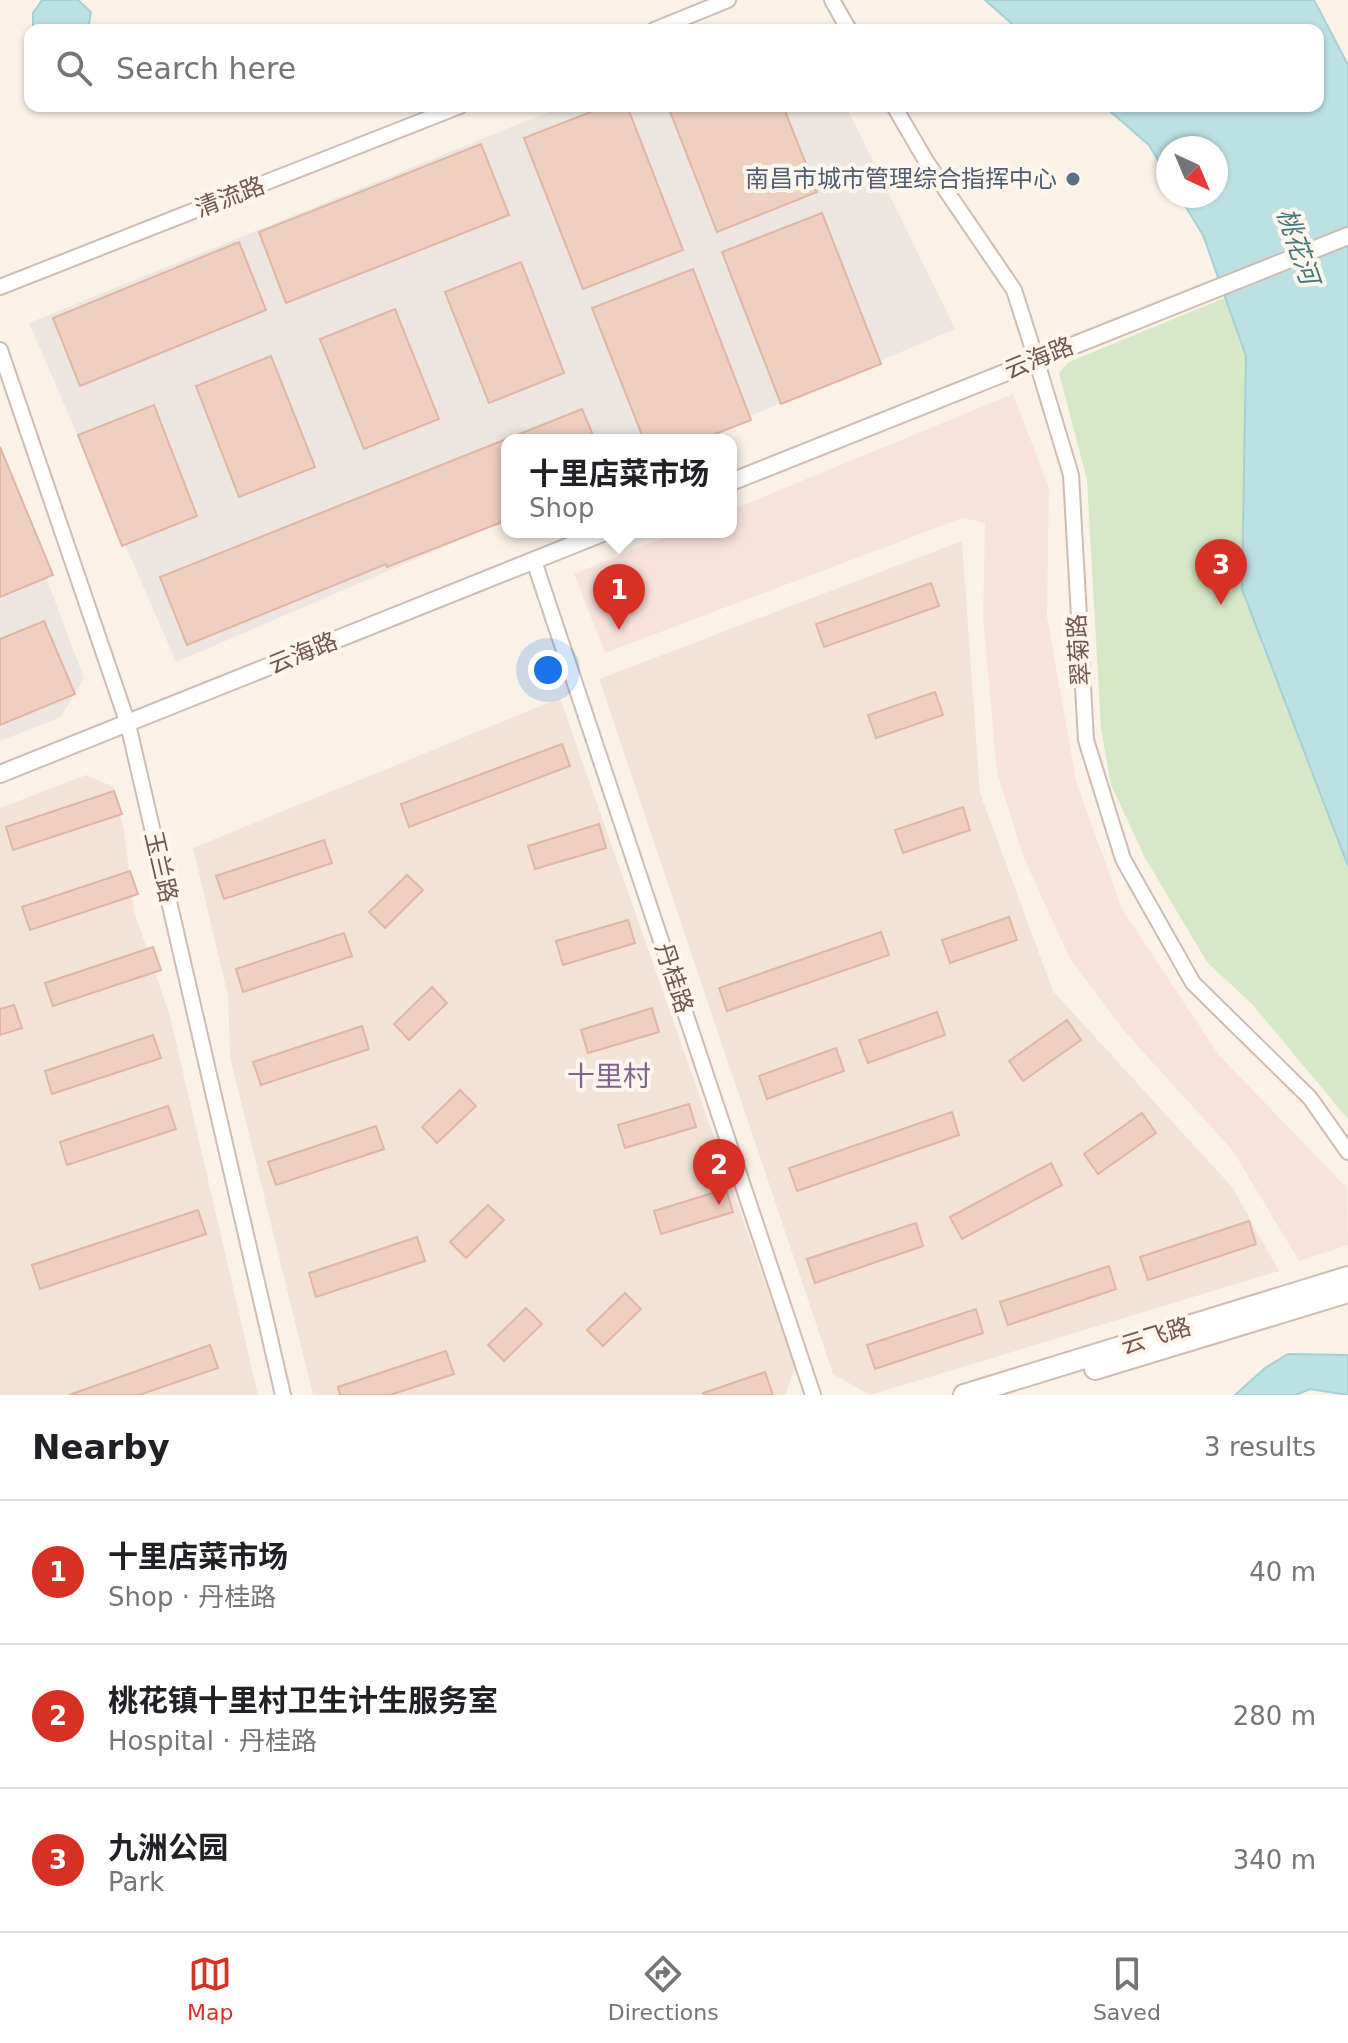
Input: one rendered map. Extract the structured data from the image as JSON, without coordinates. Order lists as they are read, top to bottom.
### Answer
{
  "streets": {
    "main road": ["云飞路"],
    "street": [
      "清流路",
      "云海路",
      "翠菊路",
      "玉兰路",
      "丹桂路"
    ]
  },
  "crossings": [
    ["云海路", "翠菊路"],
    ["云海路", "玉兰路"],
    ["云海路", "丹桂路"]
  ],
  "districts": ["十里村"],
  "water": ["桃花河"],
  "places": ["南昌市城市管理综合指挥中心"],
  "north": "bottom right",
  "page": {
    "search": "Search here",
    "popup": ["十里店菜市场", "Shop"],
    "pins": ["3", "1", "2"],
    "heading": ["Nearby", "3 results"],
    "list": [
      {
        "mark": "1",
        "name": "十里店菜市场",
        "note": "Shop · 丹桂路",
        "value": "40 m"
      },
      {
        "mark": "2",
        "name": "桃花镇十里村卫生计生服务室",
        "note": "Hospital · 丹桂路",
        "value": "280 m"
      },
      {
        "mark": "3",
        "name": "九洲公园",
        "note": "Park",
        "value": "340 m"
      }
    ],
    "nav": ["Map", "Directions", "Saved"]
  }
}
